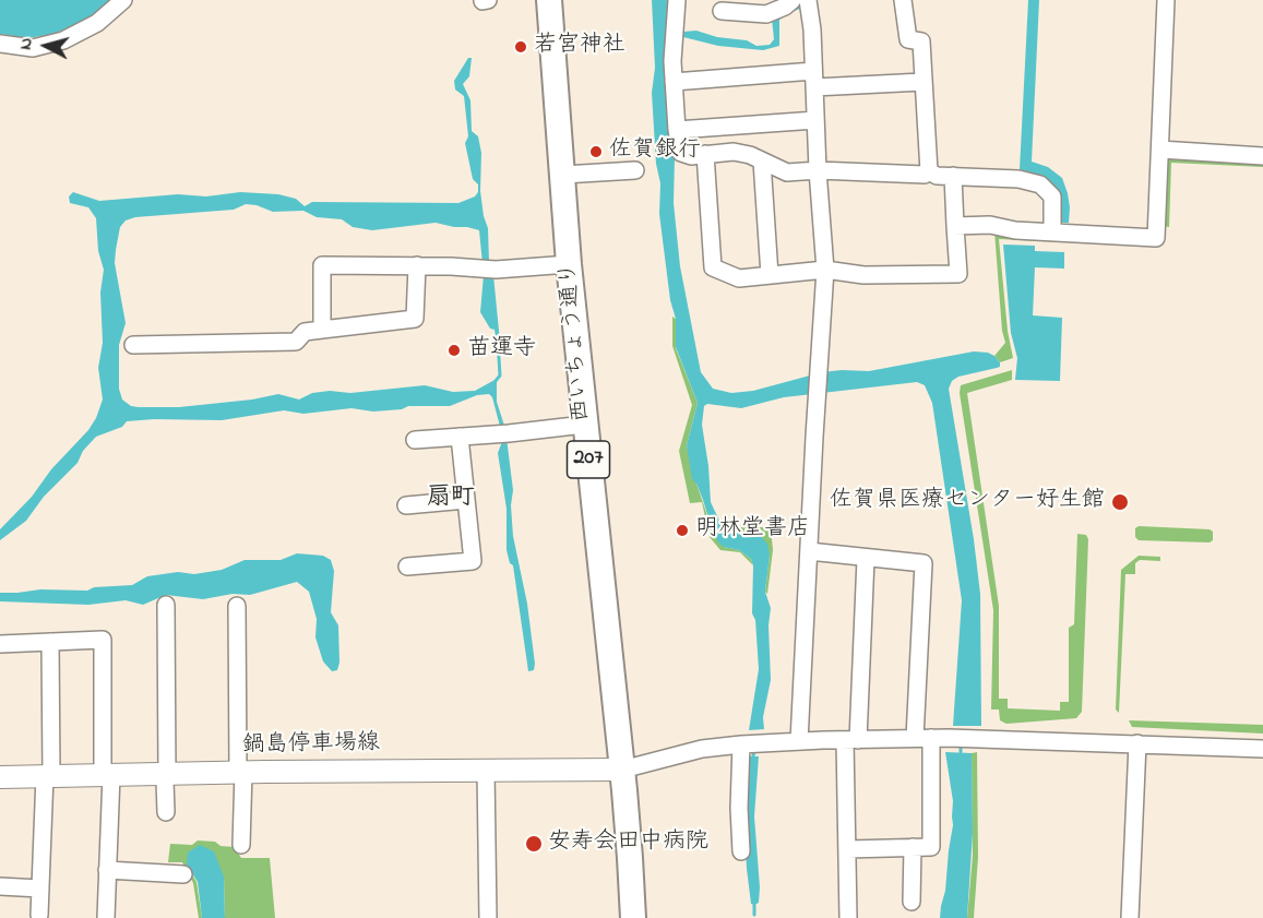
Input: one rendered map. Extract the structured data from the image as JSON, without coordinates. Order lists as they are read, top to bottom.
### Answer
{
  "streets": {
    "highway": ["西いちょう通り", "207"],
    "main road": ["鍋島停車場線"]
  },
  "crossings": [
    ["西いちょう通り", "鍋島停車場線"]
  ],
  "districts": ["扇町"],
  "places": [
    "若宮神社",
    "佐賀銀行",
    "苗運寺",
    "佐賀県医療センター好生館",
    "明林堂書店",
    "安寿会田中病院"
  ],
  "north": "left"
}
